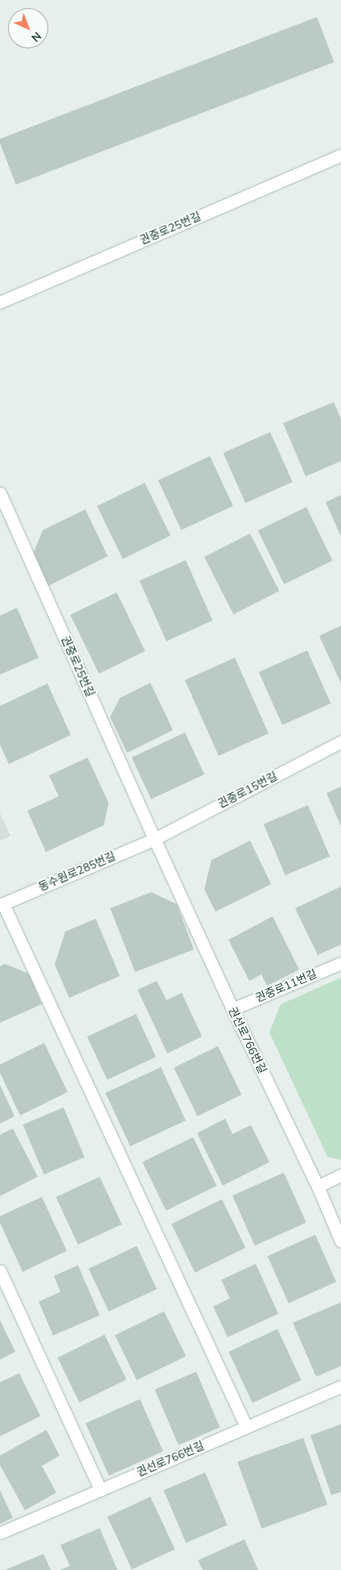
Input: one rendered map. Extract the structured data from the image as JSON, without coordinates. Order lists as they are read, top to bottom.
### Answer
{
  "streets": {
    "street": [
      "권중로25번길",
      "권중로15번길",
      "동수원로285번길",
      "권중로11번길",
      "권선로766번길"
    ]
  },
  "crossings": [
    ["권중로25번길", "권중로15번길"],
    ["권중로25번길", "동수원로285번길"],
    ["권중로25번길", "권선로766번길"],
    ["권중로15번길", "동수원로285번길"],
    ["권중로15번길", "권선로766번길"],
    ["동수원로285번길", "권선로766번길"],
    ["권중로11번길", "권선로766번길"]
  ],
  "north": "bottom right"
}
